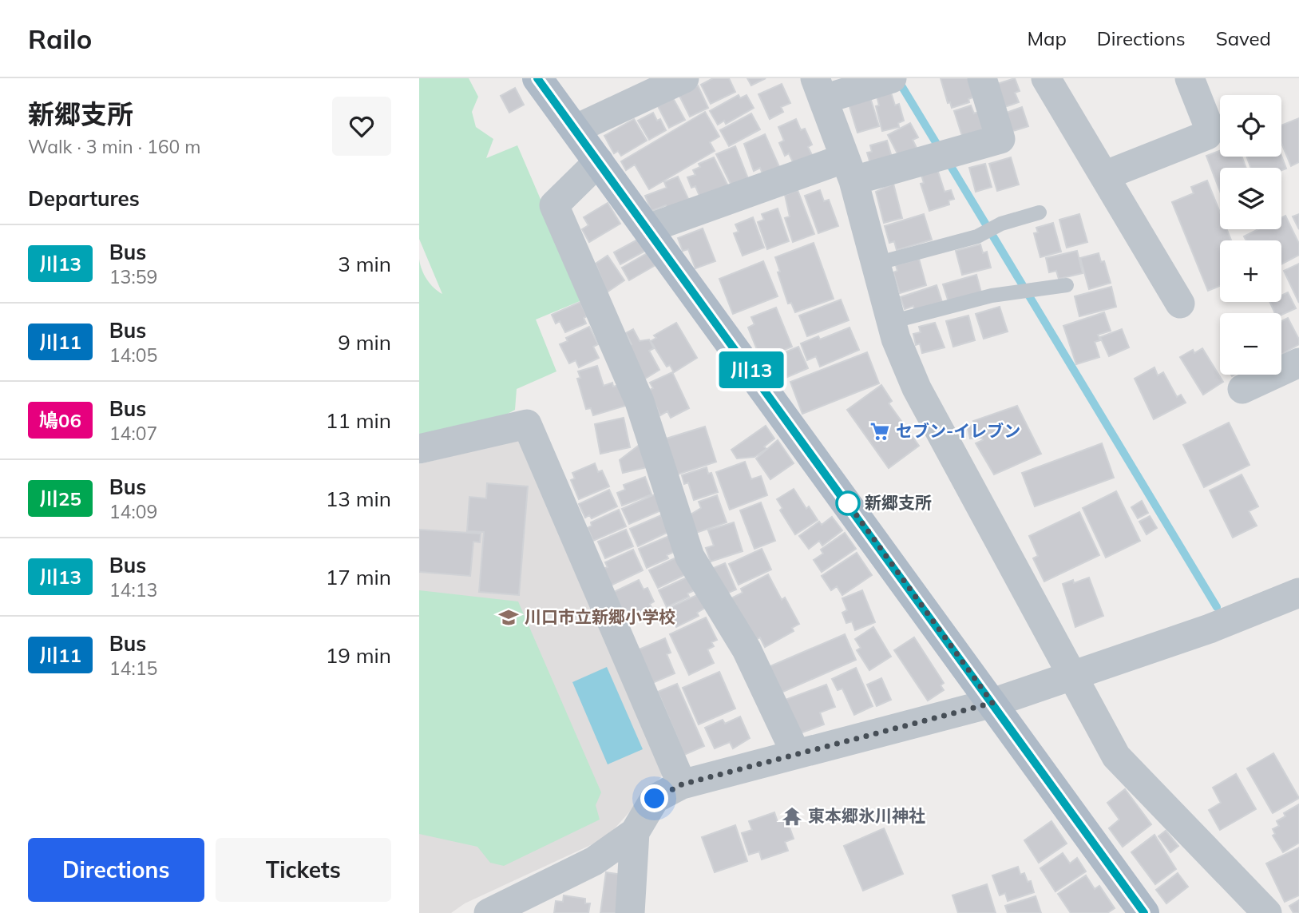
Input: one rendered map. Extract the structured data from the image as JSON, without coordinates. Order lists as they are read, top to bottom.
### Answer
{
  "places": {
    "supermarket": ["セブン-イレブン"],
    "other": ["新郷支所"],
    "school or university": ["川口市立新郷小学校"],
    "temple": ["東本郷氷川神社"]
  },
  "lines": ["bus line 川13"],
  "page": {
    "header": "Railo",
    "nav": ["Map", "Directions", "Saved"],
    "heading": [
      ["新郷支所", "Walk · 3 min · 160 m"],
      "Departures"
    ],
    "on_map": "川13",
    "map_buttons": ["+", "−"],
    "list": [
      {
        "mark": "川13",
        "name": "Bus",
        "note": "13:59",
        "value": "3 min"
      },
      {
        "mark": "川11",
        "name": "Bus",
        "note": "14:05",
        "value": "9 min"
      },
      {
        "mark": "鳩06",
        "name": "Bus",
        "note": "14:07",
        "value": "11 min"
      },
      {
        "mark": "川25",
        "name": "Bus",
        "note": "14:09",
        "value": "13 min"
      },
      {
        "mark": "川13",
        "name": "Bus",
        "note": "14:13",
        "value": "17 min"
      },
      {
        "mark": "川11",
        "name": "Bus",
        "note": "14:15",
        "value": "19 min"
      }
    ],
    "buttons": ["Directions", "Tickets"]
  }
}
